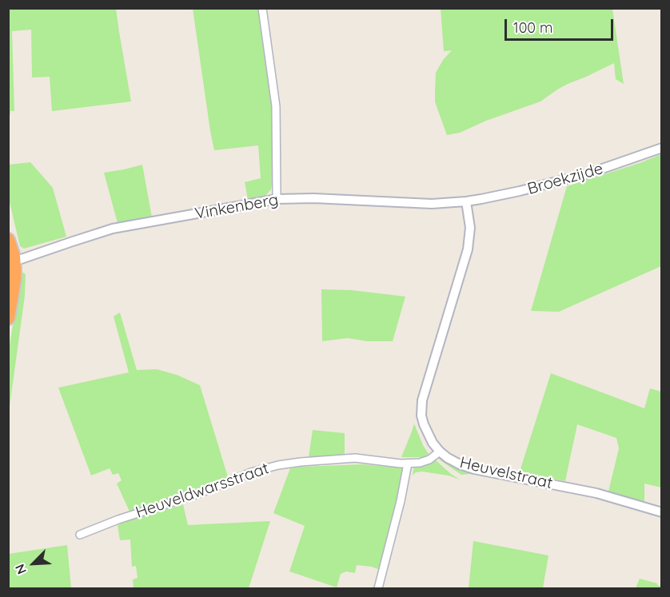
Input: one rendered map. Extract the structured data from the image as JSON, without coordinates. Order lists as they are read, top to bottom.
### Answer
{
  "streets": {
    "street": [
      "Broekzijde",
      "Vinkenberg",
      "Heuvelstraat",
      "Heuveldwarsstraat"
    ]
  },
  "crossings": [
    ["Broekzijde", "Vinkenberg"],
    ["Broekzijde", "Heuvelstraat"],
    ["Vinkenberg", "Heuvelstraat"],
    ["Heuvelstraat", "Heuveldwarsstraat"]
  ],
  "scale_bar": "100 m",
  "north": "bottom left"
}
